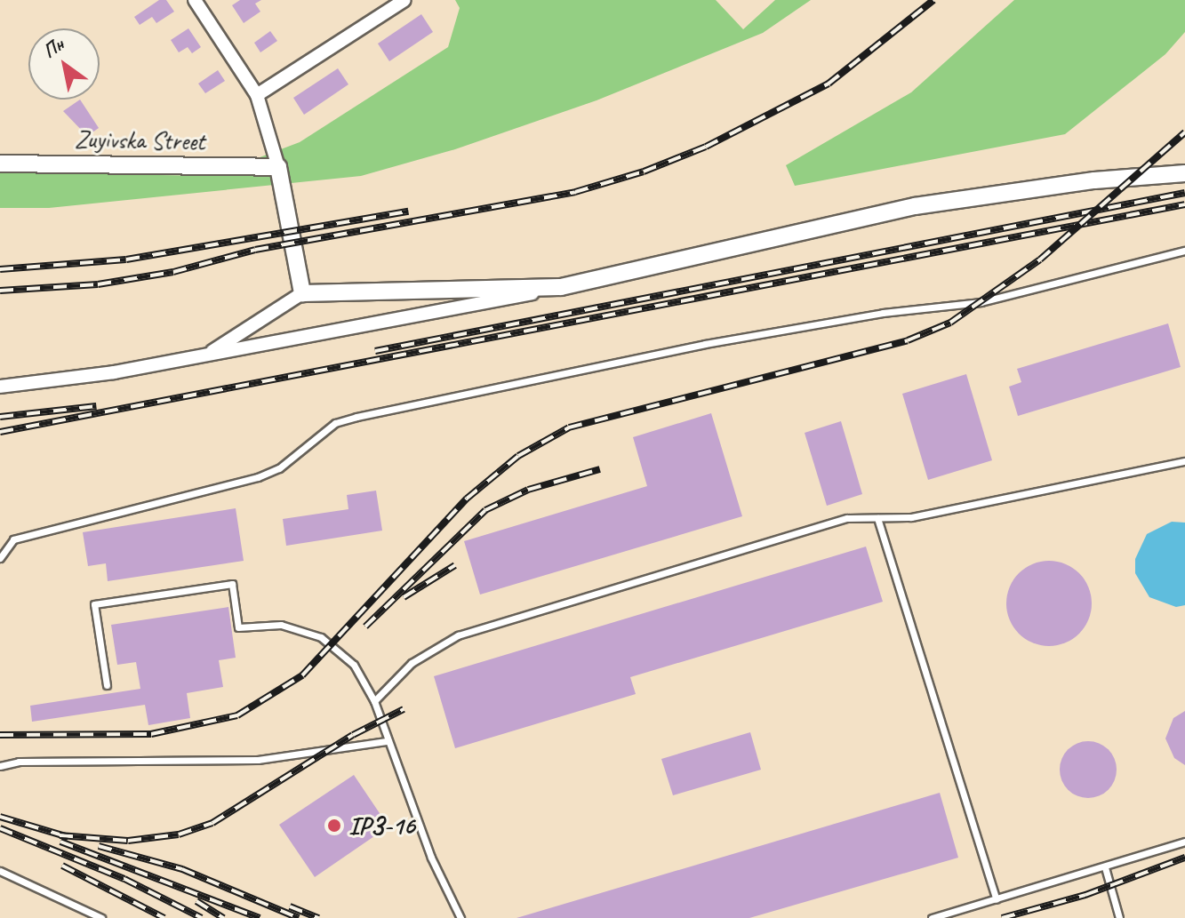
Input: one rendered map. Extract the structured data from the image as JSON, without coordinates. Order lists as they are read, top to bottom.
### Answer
{
  "streets": {
    "street": ["Zuyivska Street"]
  },
  "places": ["ІРЗ-16"],
  "north": "top left"
}
